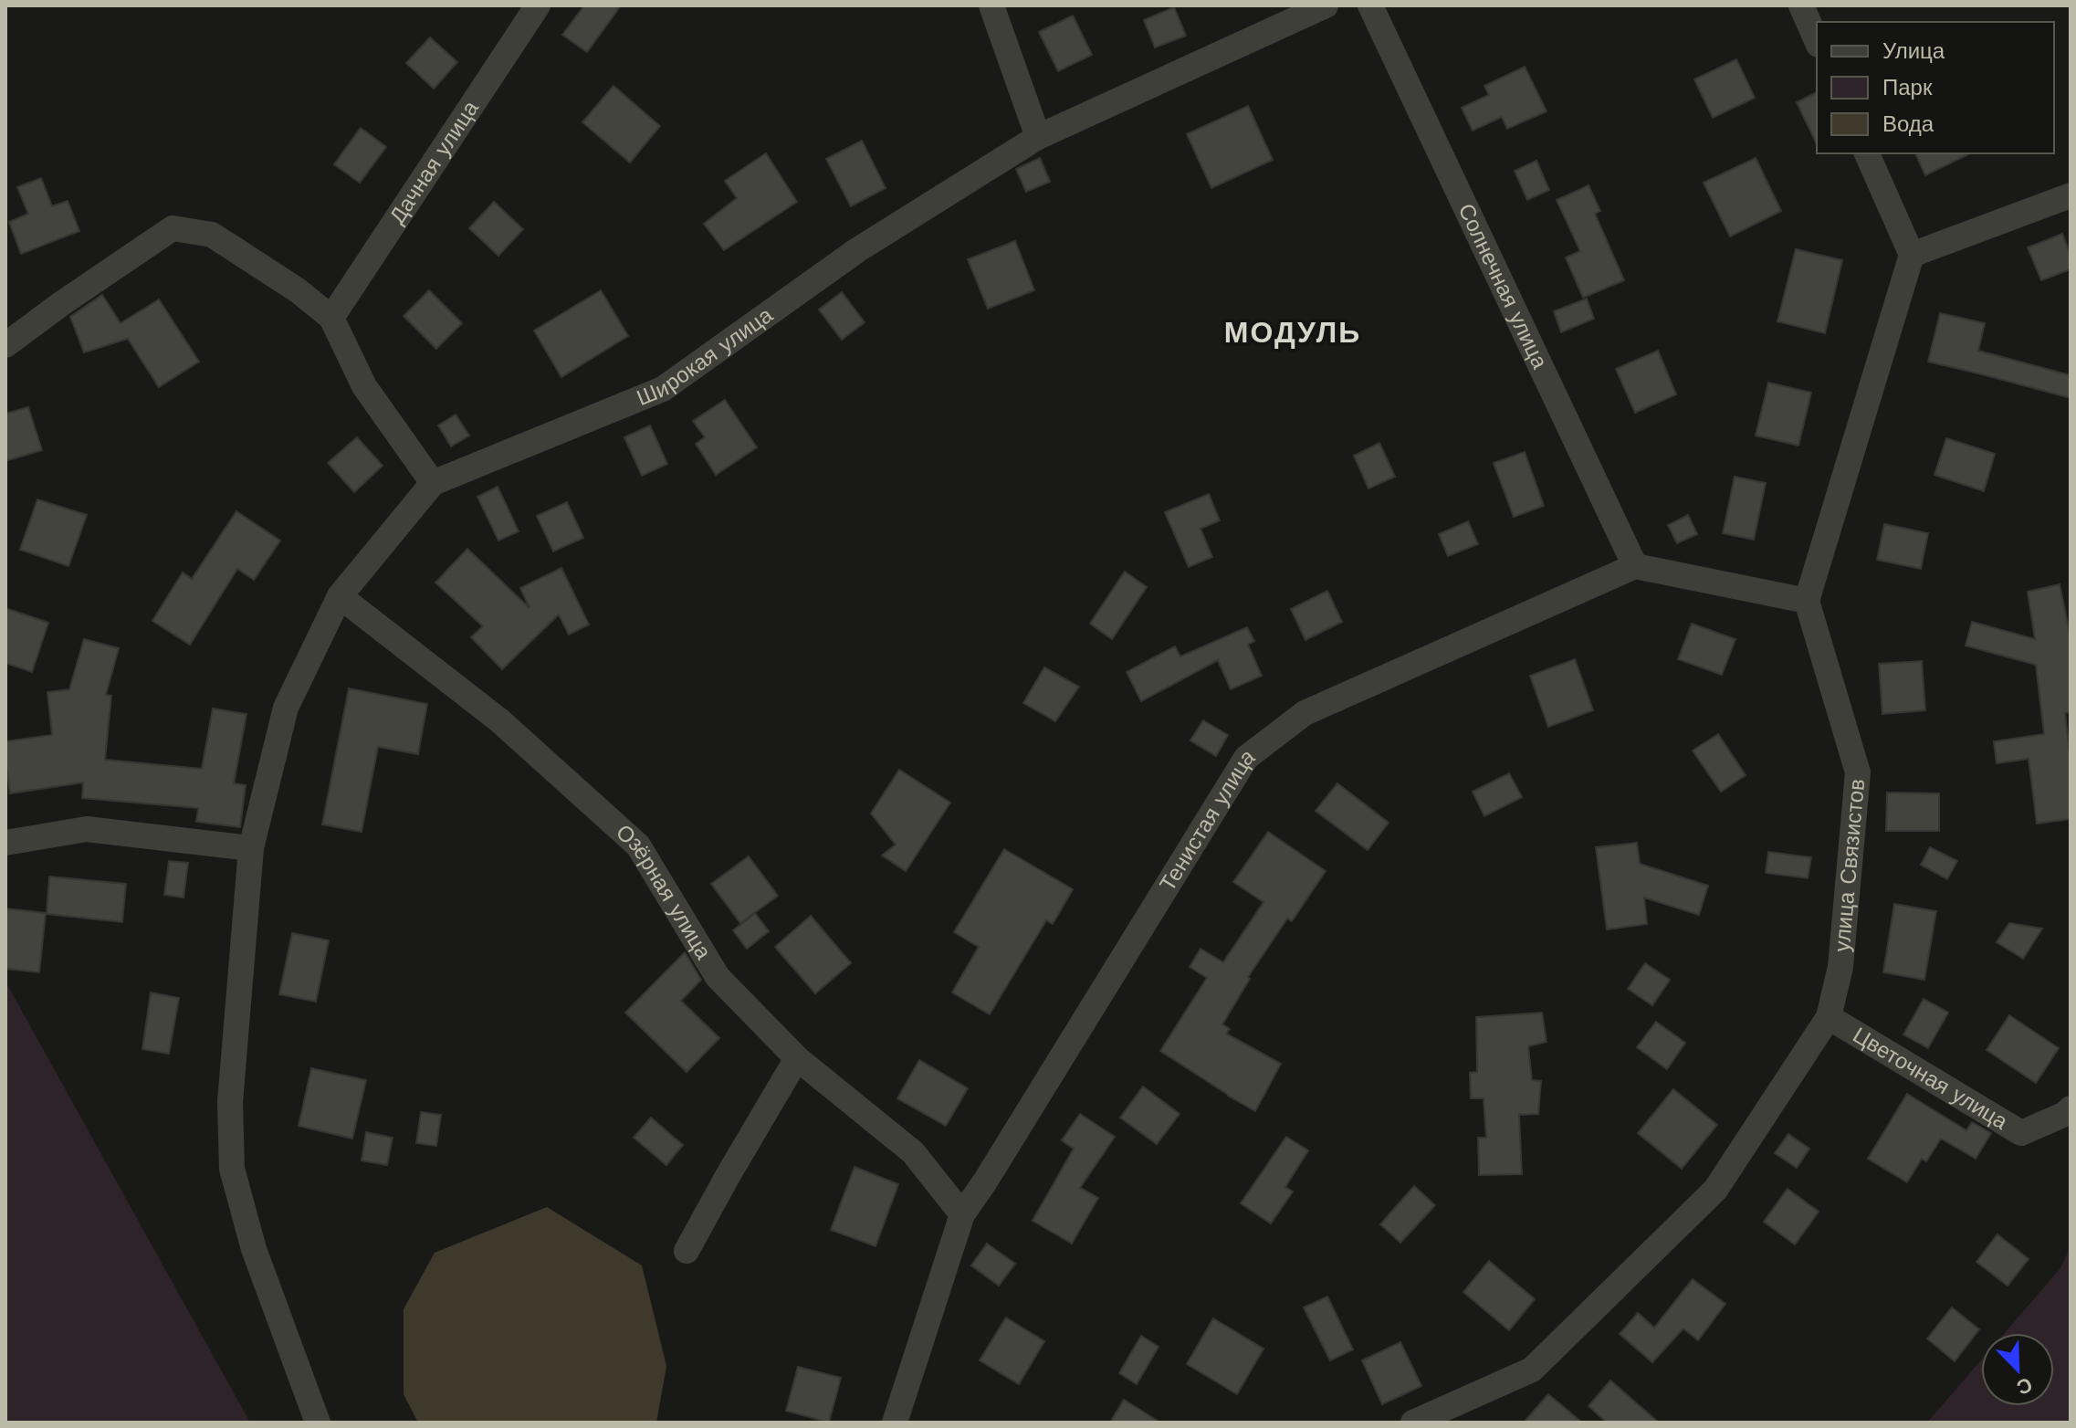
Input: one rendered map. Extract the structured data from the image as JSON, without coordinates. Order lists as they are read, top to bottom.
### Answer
{
  "streets": {
    "street": [
      "Дачная улица",
      "Солнечная улица",
      "Широкая улица",
      "Тенистая улица",
      "улица Связистов",
      "Озёрная улица",
      "Цветочная улица"
    ]
  },
  "crossings": [
    ["Солнечная улица", "Тенистая улица"],
    ["Широкая улица", "Озёрная улица"],
    ["Тенистая улица", "Озёрная улица"],
    ["улица Связистов", "Цветочная улица"]
  ],
  "districts": ["МОДУЛЬ"],
  "legend": ["Улица", "Парк", "Вода"],
  "north": "bottom right"
}
